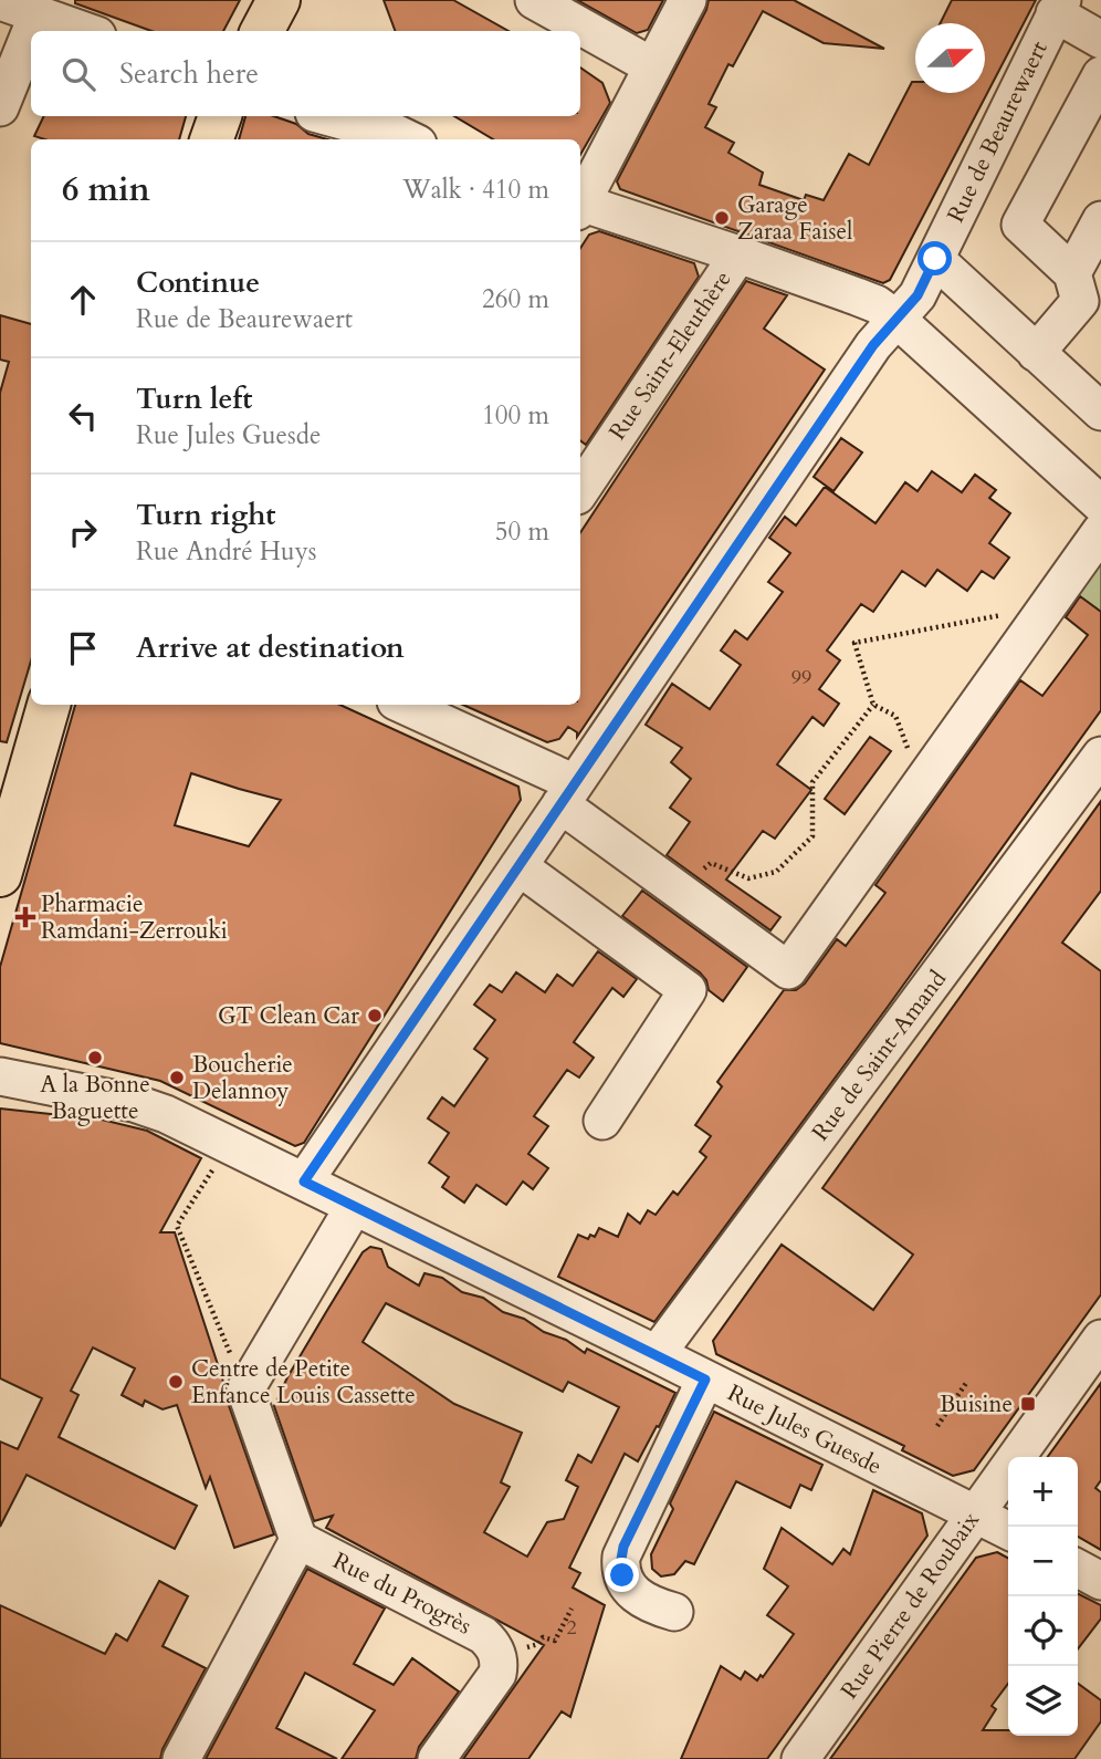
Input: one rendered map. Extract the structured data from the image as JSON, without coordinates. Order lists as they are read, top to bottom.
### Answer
{
  "streets": {
    "street": [
      "Rue de Beaurewaert",
      "Rue Saint-Eleuthère",
      "Rue de Saint-Amand",
      "Rue Jules Guesde",
      "Rue du Progrès",
      "Rue Pierre de Roubaix"
    ]
  },
  "crossings": [
    ["Rue de Beaurewaert", "Rue Jules Guesde"],
    ["Rue de Saint-Amand", "Rue Jules Guesde"],
    ["Rue Jules Guesde", "Rue Pierre de Roubaix"]
  ],
  "places": {
    "other": [
      "Garage Zaraa Faisel",
      "GT Clean Car",
      "A la Bonne Baguette",
      "Boucherie Delannoy",
      "Centre de Petite Enfance Louis Cassette"
    ],
    "health": ["Pharmacie Ramdani-Zerrouki"],
    "transit": ["Buisine"]
  },
  "house_numbers": ["99", "2"],
  "north": "right",
  "page": {
    "search": "Search here",
    "heading": ["6 min", "Walk · 410 m"],
    "list": [
      ["Continue", "Rue de Beaurewaert", "260 m"],
      ["Turn left", "Rue Jules Guesde", "100 m"],
      ["Turn right", "Rue André Huys", "50 m"],
      "Arrive at destination"
    ],
    "map_buttons": ["+", "−"]
  }
}
